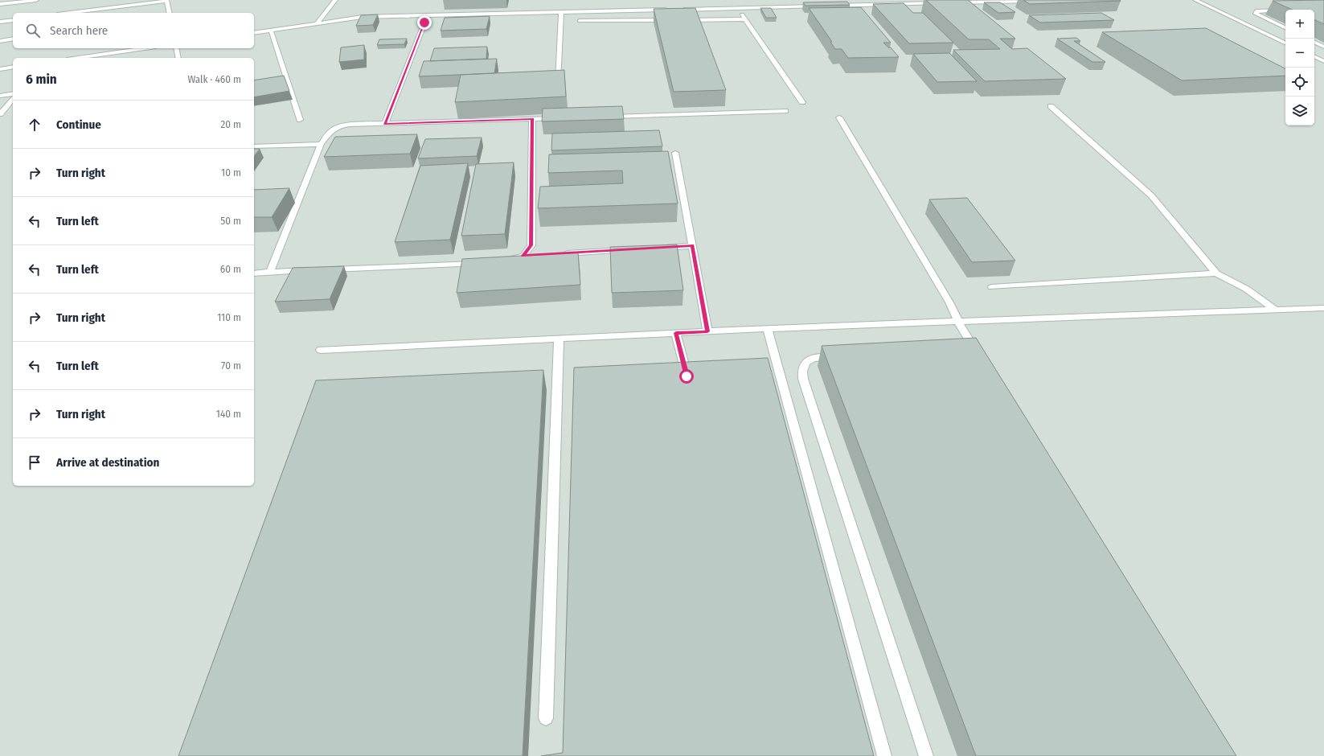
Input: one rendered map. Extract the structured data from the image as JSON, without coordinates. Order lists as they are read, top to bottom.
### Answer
{
  "page": {
    "map_buttons": ["+", "−"],
    "search": "Search here",
    "heading": ["6 min", "Walk · 460 m"],
    "list": [
      ["Continue", "20 m"],
      ["Turn right", "10 m"],
      ["Turn left", "50 m"],
      ["Turn left", "60 m"],
      ["Turn right", "110 m"],
      ["Turn left", "70 m"],
      ["Turn right", "140 m"],
      "Arrive at destination"
    ]
  }
}
